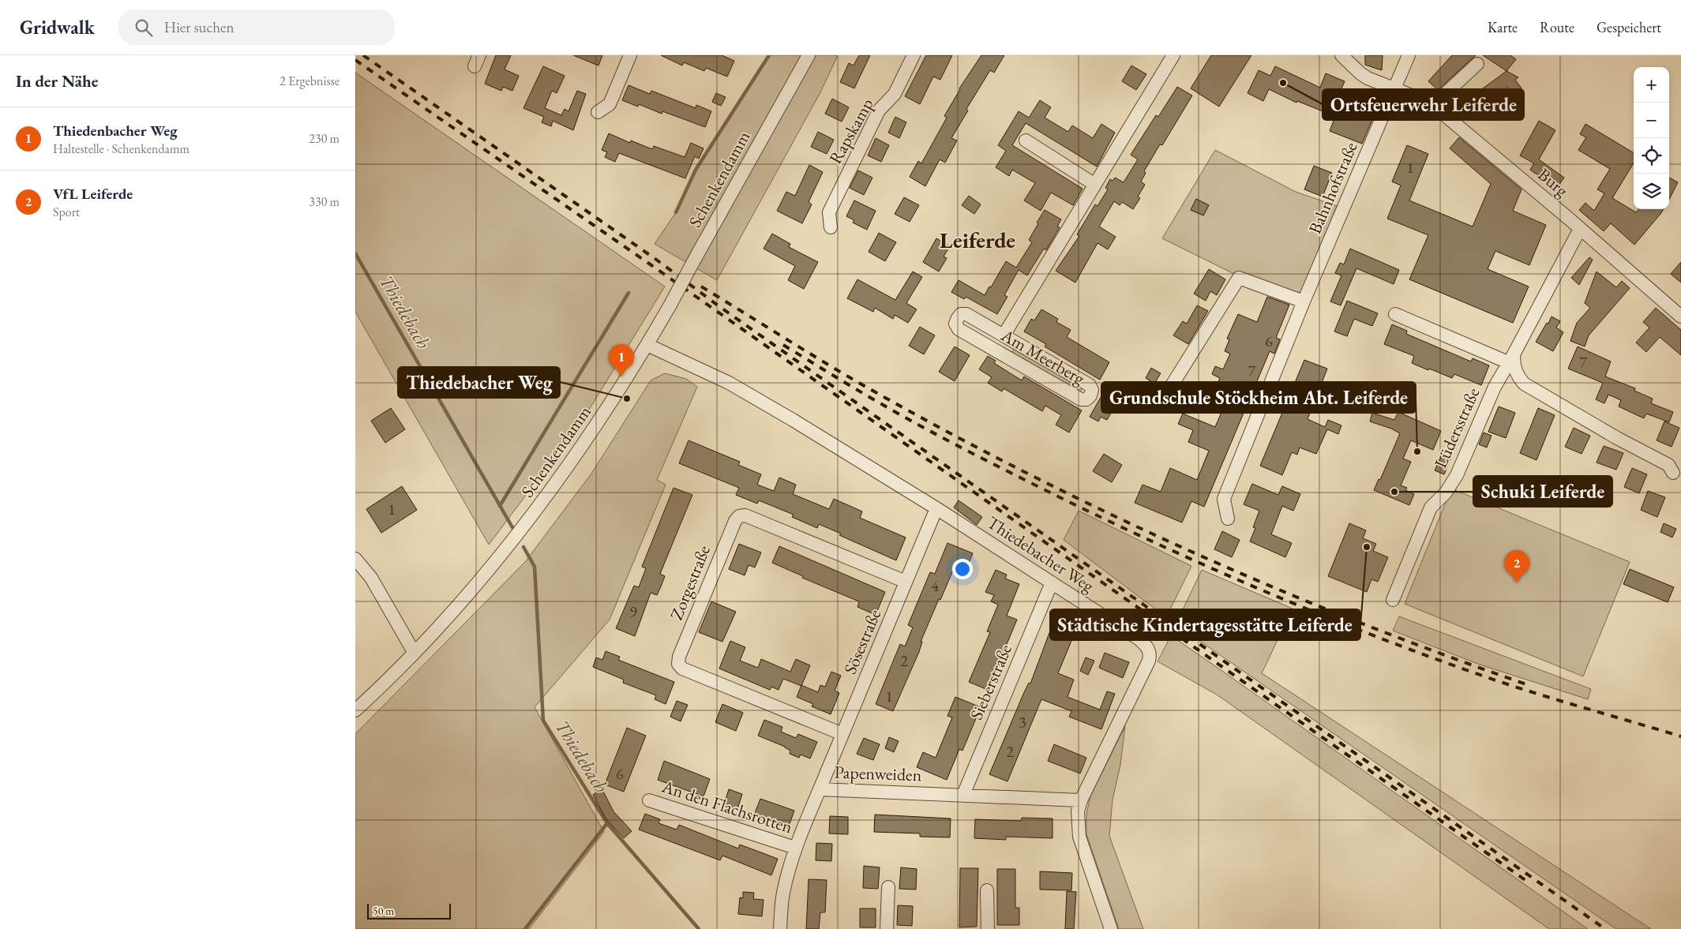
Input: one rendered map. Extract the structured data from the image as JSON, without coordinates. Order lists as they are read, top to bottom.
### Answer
{
  "streets": {
    "street": [
      "Rapskamp",
      "Schenkendamm",
      "Burg",
      "Bahnhofstraße",
      "Am Meerberg",
      "Lüdersstraße",
      "Thiedebacher Weg",
      "Zorgestraße",
      "Sösestraße",
      "Sieberstraße",
      "Papenweiden",
      "An den Flachsrotten"
    ]
  },
  "crossings": [
    ["Schenkendamm", "Thiedebacher Weg"],
    ["Burg", "Bahnhofstraße"],
    ["Burg", "Lüdersstraße"],
    ["Thiedebacher Weg", "Sösestraße"],
    ["Thiedebacher Weg", "Sieberstraße"],
    ["Thiedebacher Weg", "Papenweiden"],
    ["Zorgestraße", "Sösestraße"],
    ["Sösestraße", "Papenweiden"],
    ["Sieberstraße", "Papenweiden"],
    ["Papenweiden", "An den Flachsrotten"]
  ],
  "districts": ["Leiferde"],
  "water": ["Thiedebach"],
  "places": [
    "Ortsfeuerwehr Leiferde",
    "Thiedebacher Weg",
    "Grundschule Stöckheim Abt. Leiferde",
    "Schuki Leiferde",
    "Städtische Kindertagesstätte Leiferde"
  ],
  "house_numbers": [
    "1",
    "6",
    "7",
    "7",
    "1",
    "4",
    "9",
    "2",
    "1",
    "3",
    "2",
    "6"
  ],
  "scale_bar": "50 m",
  "page": {
    "header": "Gridwalk",
    "search": "Hier suchen",
    "nav": ["Karte", "Route", "Gespeichert"],
    "heading": ["In der Nähe", "2 Ergebnisse"],
    "map_buttons": ["+", "−"],
    "list": [
      {
        "mark": "1",
        "name": "Thiedenbacher Weg",
        "note": "Haltestelle · Schenkendamm",
        "value": "230 m"
      },
      {
        "mark": "2",
        "name": "VfL Leiferde",
        "note": "Sport",
        "value": "330 m"
      }
    ],
    "pins": ["1", "2"],
    "scale": "50 m"
  }
}
